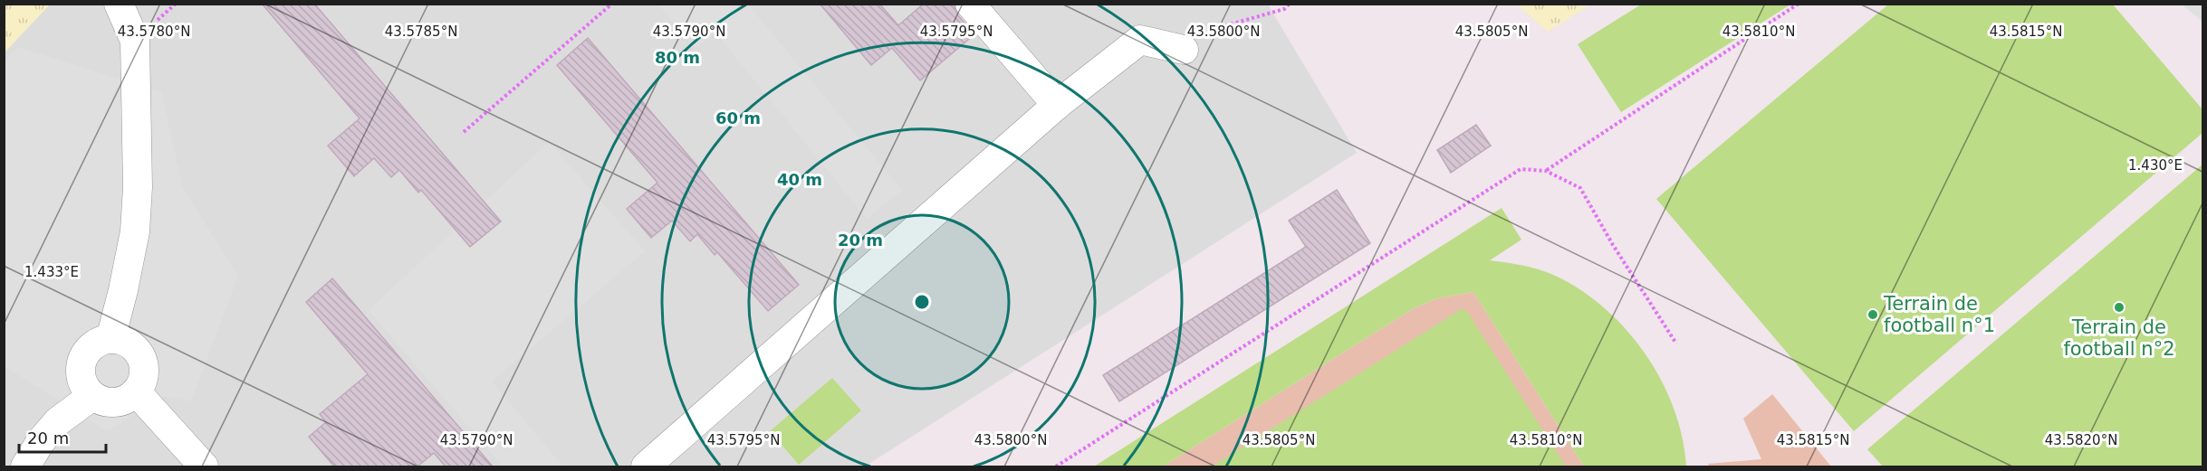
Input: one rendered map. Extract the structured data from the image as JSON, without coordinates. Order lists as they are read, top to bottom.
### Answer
{
  "places": ["Terrain de football n°2", "Terrain de football n°1"],
  "scale_bar": "20 m",
  "coordinates": [
    "43.5780°N",
    "43.5785°N",
    "43.5790°N",
    "43.5795°N",
    "43.5800°N",
    "43.5805°N",
    "43.5810°N",
    "43.5815°N",
    "1.430°E",
    "1.433°E",
    "43.5820°N"
  ],
  "rings": [
    "80 m",
    "60 m",
    "40 m",
    "20 m"
  ]
}
